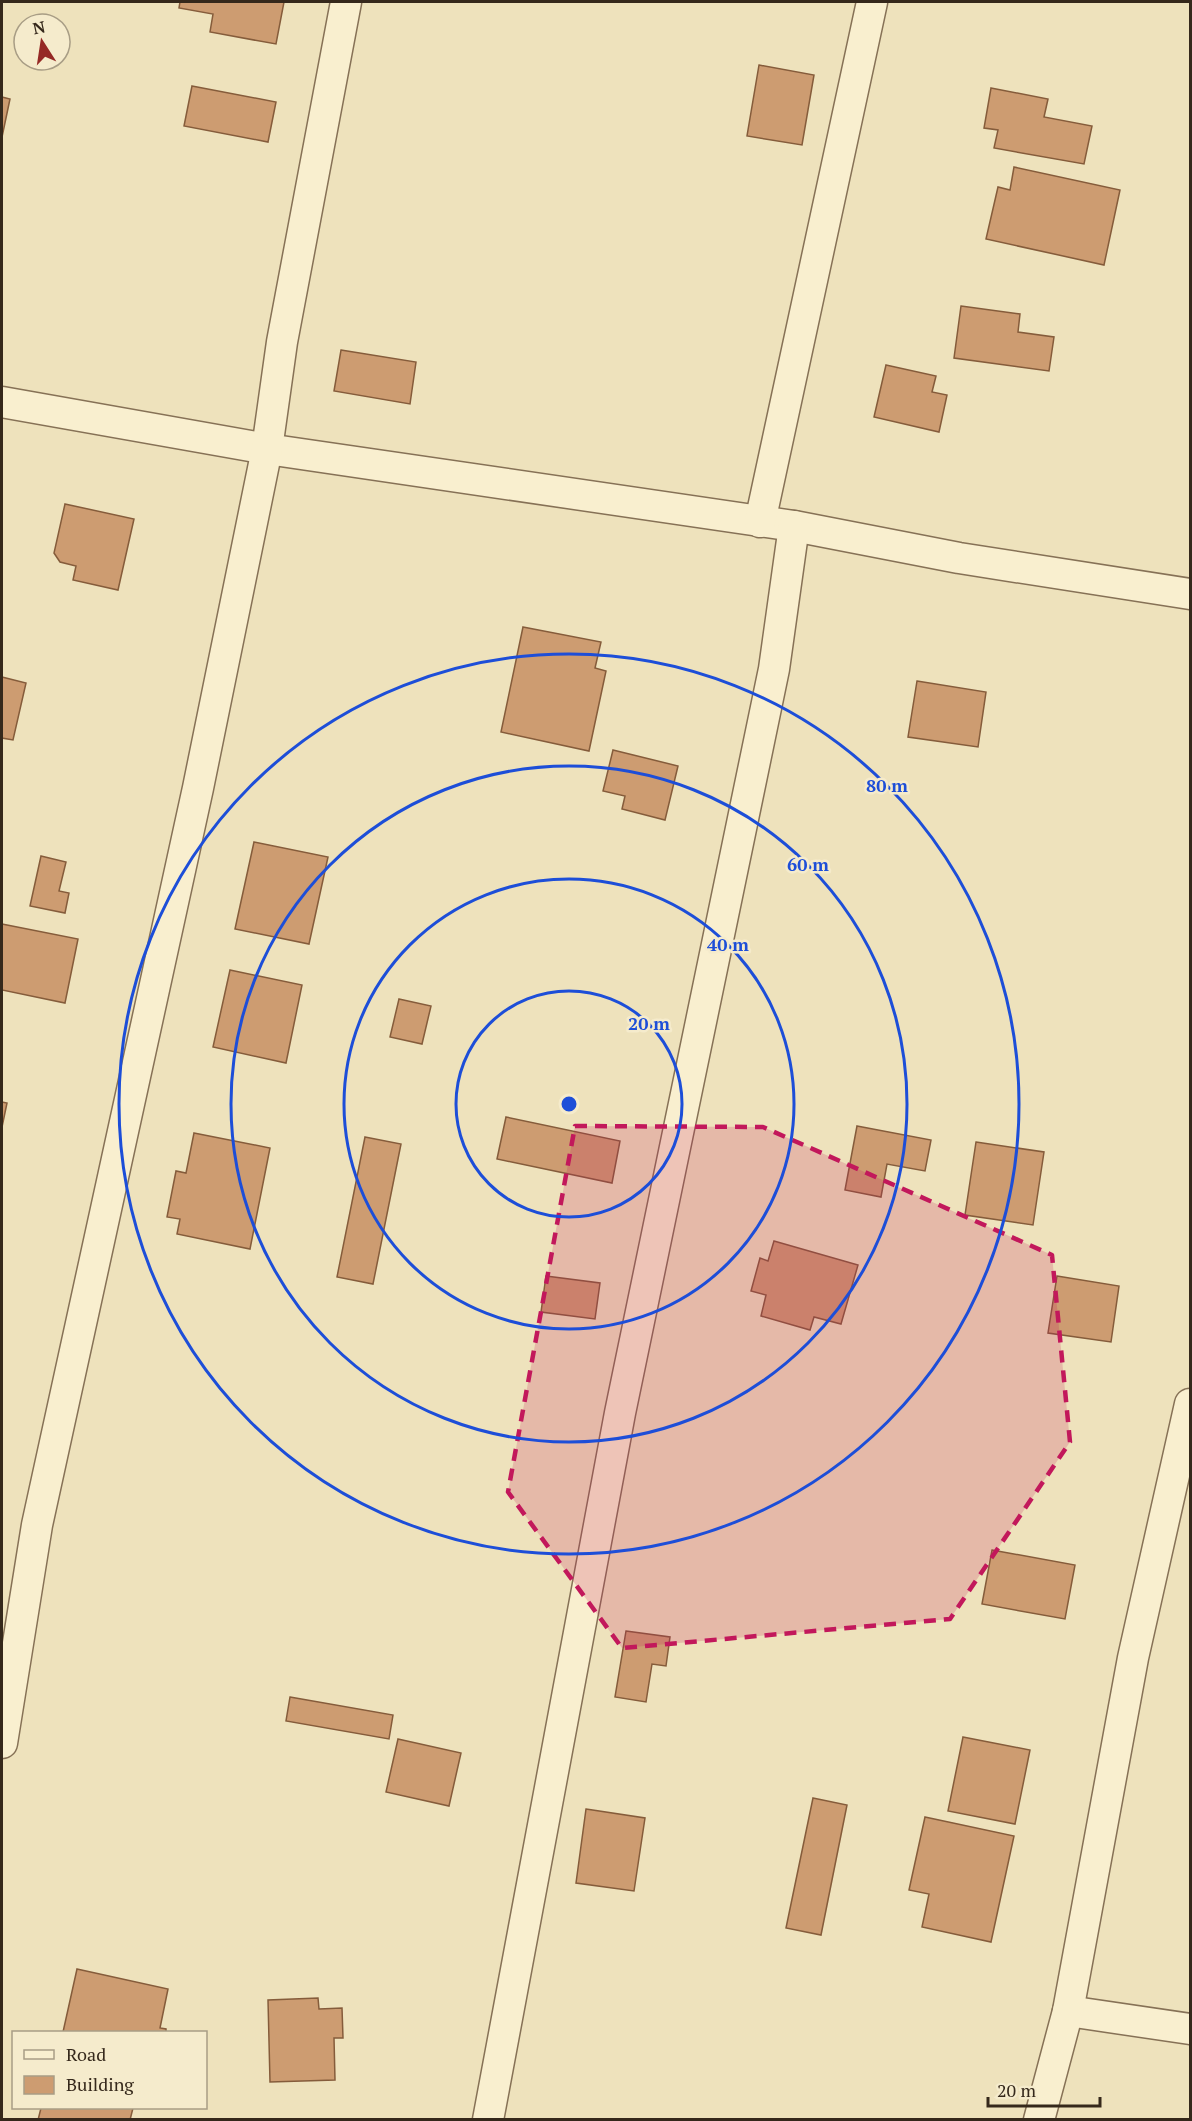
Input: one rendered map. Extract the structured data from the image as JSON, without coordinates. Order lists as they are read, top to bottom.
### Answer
{
  "legend": ["Road", "Building"],
  "scale_bar": "20 m",
  "north": "top",
  "rings": [
    "80 m",
    "60 m",
    "40 m",
    "20 m"
  ]
}
